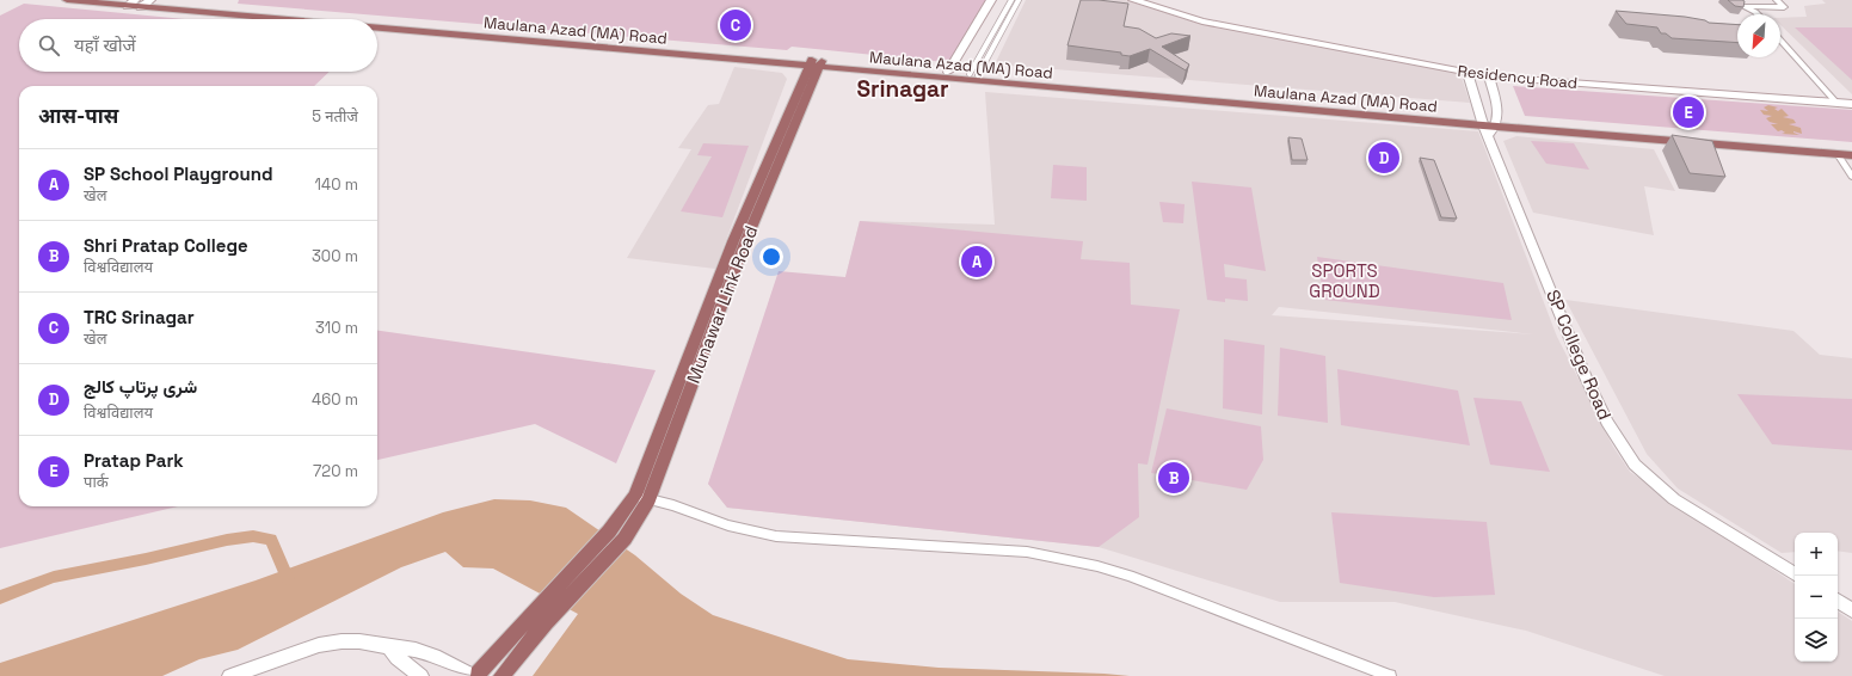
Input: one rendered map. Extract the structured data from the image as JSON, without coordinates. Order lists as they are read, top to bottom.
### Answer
{
  "streets": {
    "main road": ["Maulana Azad (MA) Road", "Residency Road", "Munawar Link Road"],
    "street": ["SP College Road"]
  },
  "crossings": [
    ["Maulana Azad (MA) Road", "Munawar Link Road"],
    ["Maulana Azad (MA) Road", "SP College Road"]
  ],
  "districts": ["Srinagar"],
  "parks": ["SPORTS GROUND"],
  "north": "bottom left",
  "page": {
    "pins": [
      "C",
      "E",
      "D",
      "A",
      "B"
    ],
    "search": "यहाँ खोजें",
    "heading": ["आस-पास", "5 नतीजे"],
    "list": [
      {
        "mark": "A",
        "name": "SP School Playground",
        "note": "खेल",
        "value": "140 m"
      },
      {
        "mark": "B",
        "name": "Shri Pratap College",
        "note": "विश्वविद्यालय",
        "value": "300 m"
      },
      {
        "mark": "C",
        "name": "TRC Srinagar",
        "note": "खेल",
        "value": "310 m"
      },
      {
        "mark": "D",
        "name": "شری پرتاپ کالج",
        "note": "विश्वविद्यालय",
        "value": "460 m"
      },
      {
        "mark": "E",
        "name": "Pratap Park",
        "note": "पार्क",
        "value": "720 m"
      }
    ],
    "map_buttons": ["+", "−"]
  }
}
